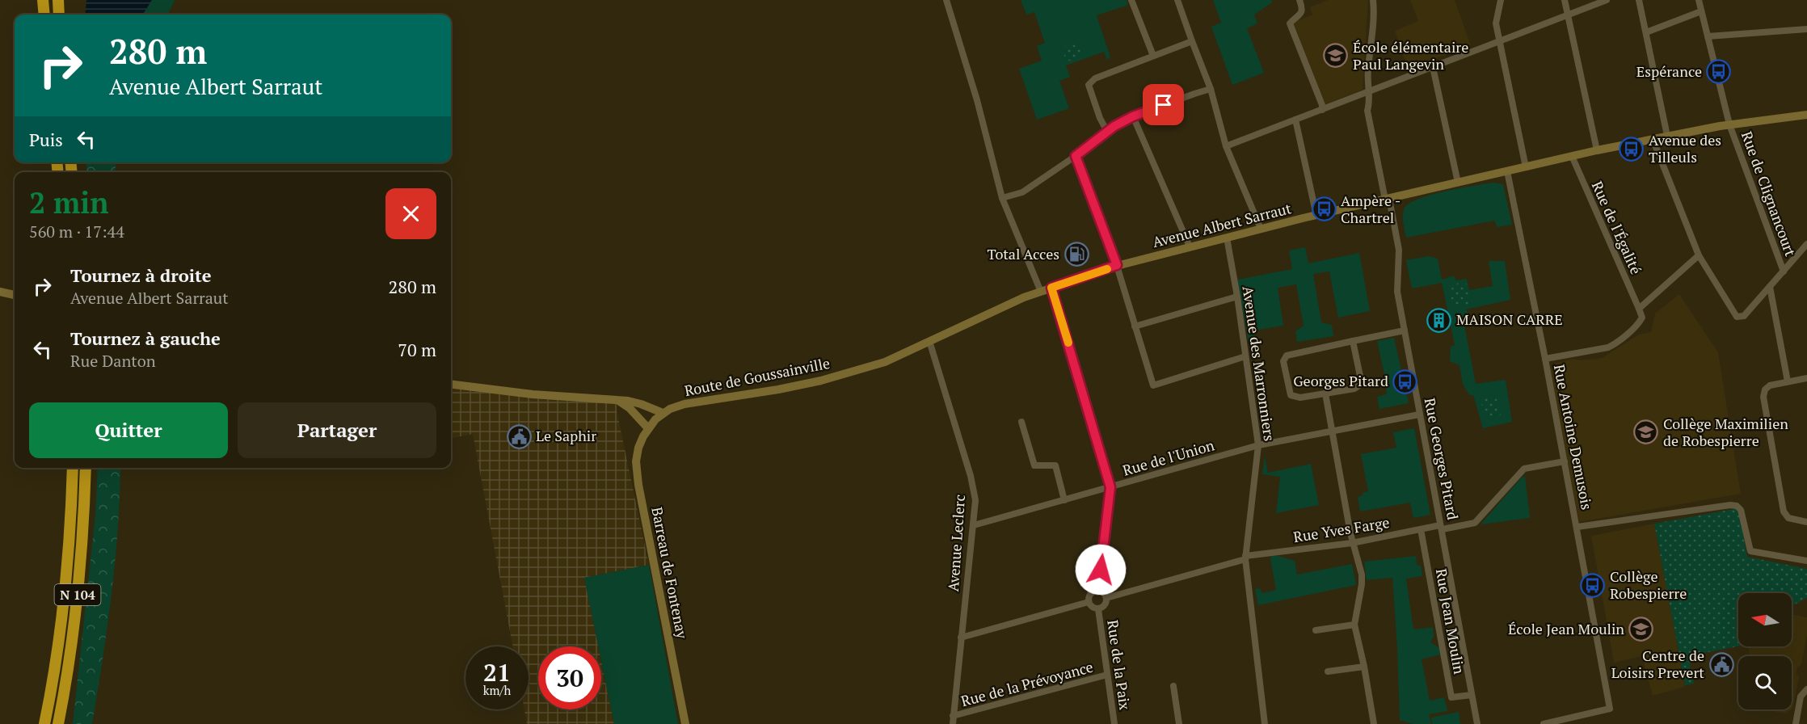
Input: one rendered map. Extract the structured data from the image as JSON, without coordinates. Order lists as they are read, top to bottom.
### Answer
{
  "streets": {
    "highway": ["N 104"],
    "street": [
      "Rue de Clignancourt",
      "Avenue Albert Sarraut",
      "Rue de l'Égalité",
      "Avenue des Marronniers",
      "Route de Goussainville",
      "Rue Antoine Demusois",
      "Rue de l'Union",
      "Rue Georges Pitard",
      "Rue Yves Farge",
      "Avenue Leclerc",
      "Barreau de Fontenay",
      "Rue Jean Moulin",
      "Rue de la Paix",
      "Rue de la Prévoyance"
    ]
  },
  "crossings": [
    ["Rue de Clignancourt", "Avenue Albert Sarraut"],
    ["Avenue Albert Sarraut", "Rue de l'Égalité"],
    ["Avenue Albert Sarraut", "Avenue des Marronniers"],
    ["Avenue Albert Sarraut", "Route de Goussainville"],
    ["Avenue Albert Sarraut", "Rue Antoine Demusois"],
    ["Avenue Albert Sarraut", "Rue Georges Pitard"],
    ["Avenue Albert Sarraut", "Avenue Leclerc"],
    ["Avenue des Marronniers", "Rue de l'Union"],
    ["Avenue des Marronniers", "Rue Yves Farge"],
    ["Route de Goussainville", "Barreau de Fontenay"],
    ["Rue Antoine Demusois", "Rue Yves Farge"],
    ["Rue de l'Union", "Rue Georges Pitard"],
    ["Rue de l'Union", "Avenue Leclerc"],
    ["Rue Georges Pitard", "Rue Yves Farge"],
    ["Rue Georges Pitard", "Rue Jean Moulin"],
    ["Rue Yves Farge", "Rue Jean Moulin"],
    ["Rue Yves Farge", "Rue de la Paix"],
    ["Avenue Leclerc", "Rue de la Prévoyance"],
    ["Rue de la Paix", "Rue de la Prévoyance"]
  ],
  "places": {
    "school or university": ["École élémentaire Paul Langevin", "Collège Maximilien de Robespierre", "École Jean Moulin"],
    "bus stop": [
      "Espérance",
      "Avenue des Tilleuls",
      "Ampère - Chartrel",
      "Georges Pitard",
      "Collège Robespierre"
    ],
    "fuel station": ["Total Acces"],
    "building": ["MAISON CARRE"],
    "public building": ["Le Saphir", "Centre de Loisirs Prevert"]
  },
  "north": "left",
  "page": {
    "turn": ["280 m", "Avenue Albert Sarraut"],
    "then": "Puis",
    "heading": ["2 min", "560 m · 17:44"],
    "list": [
      {
        "name": "Tournez à droite",
        "note": "Avenue Albert Sarraut",
        "value": "280 m"
      },
      {
        "name": "Tournez à gauche",
        "note": "Rue Danton",
        "value": "70 m"
      }
    ],
    "buttons": ["Quitter", "Partager"],
    "speed": "21 km/h",
    "limit": "30"
  }
}
